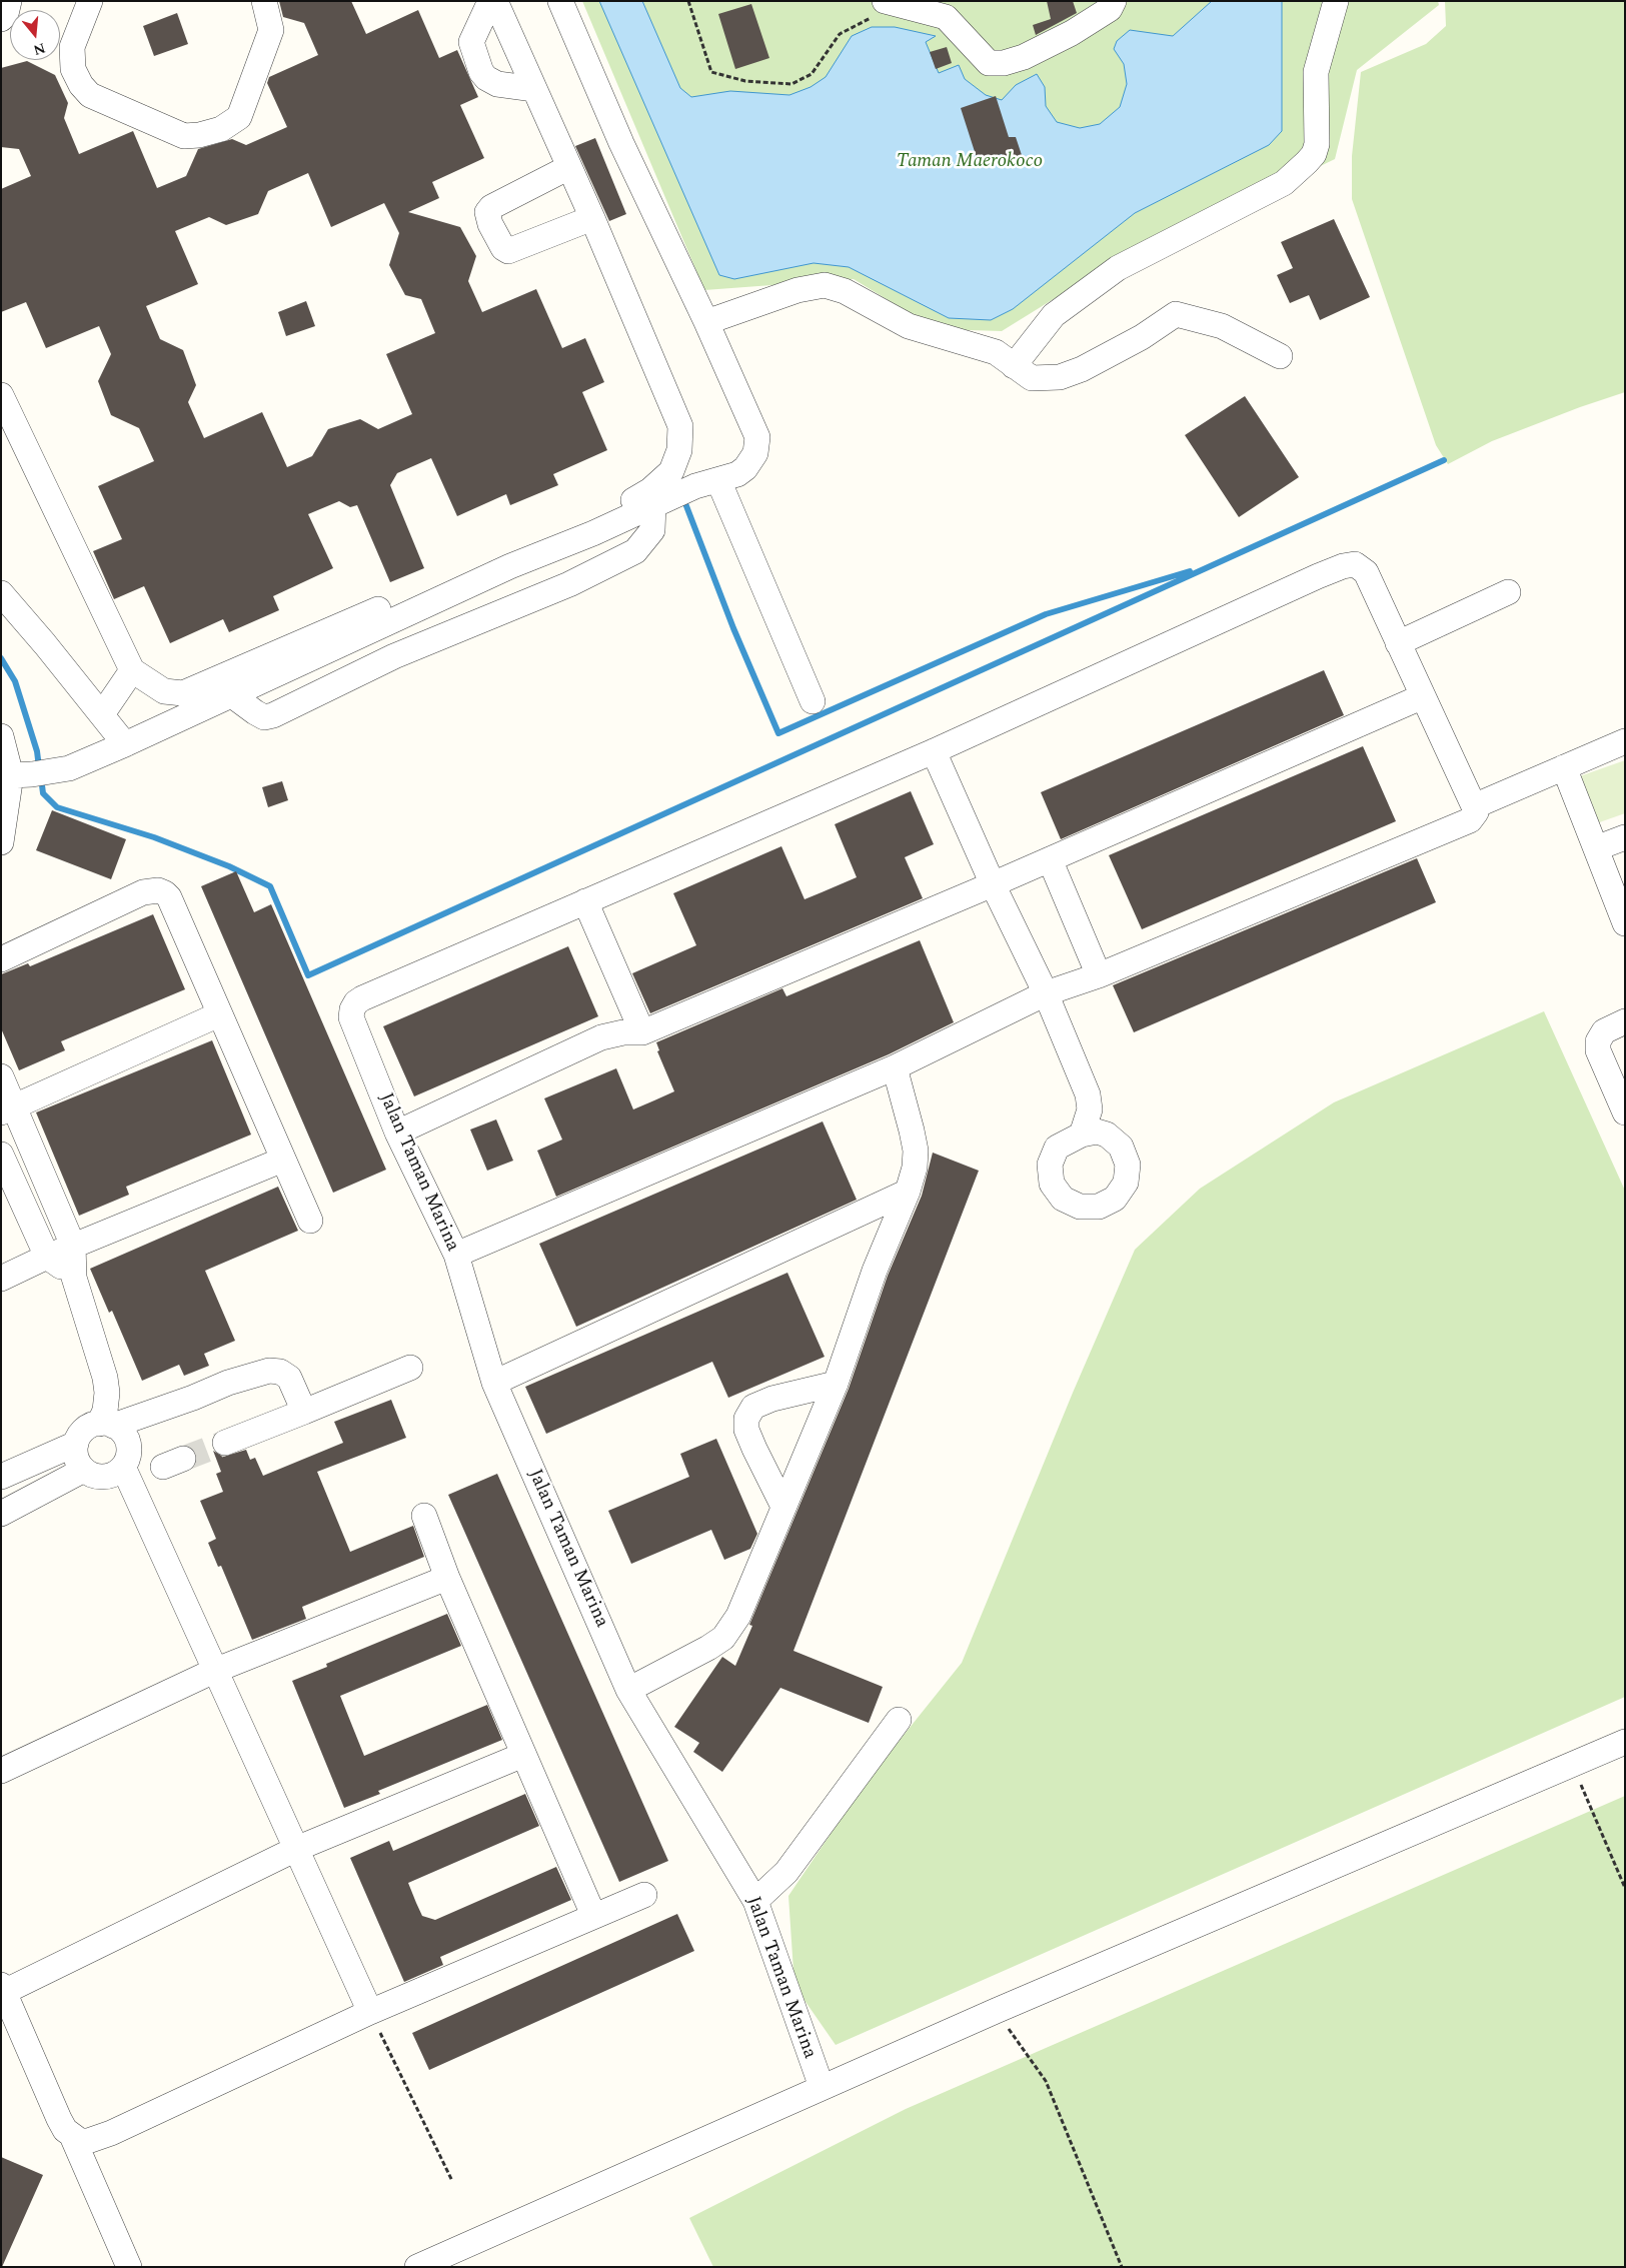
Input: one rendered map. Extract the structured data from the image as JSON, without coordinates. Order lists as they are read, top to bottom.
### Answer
{
  "streets": {
    "street": ["Jalan Taman Marina"]
  },
  "parks": ["Taman Maerokoco"],
  "north": "bottom"
}
